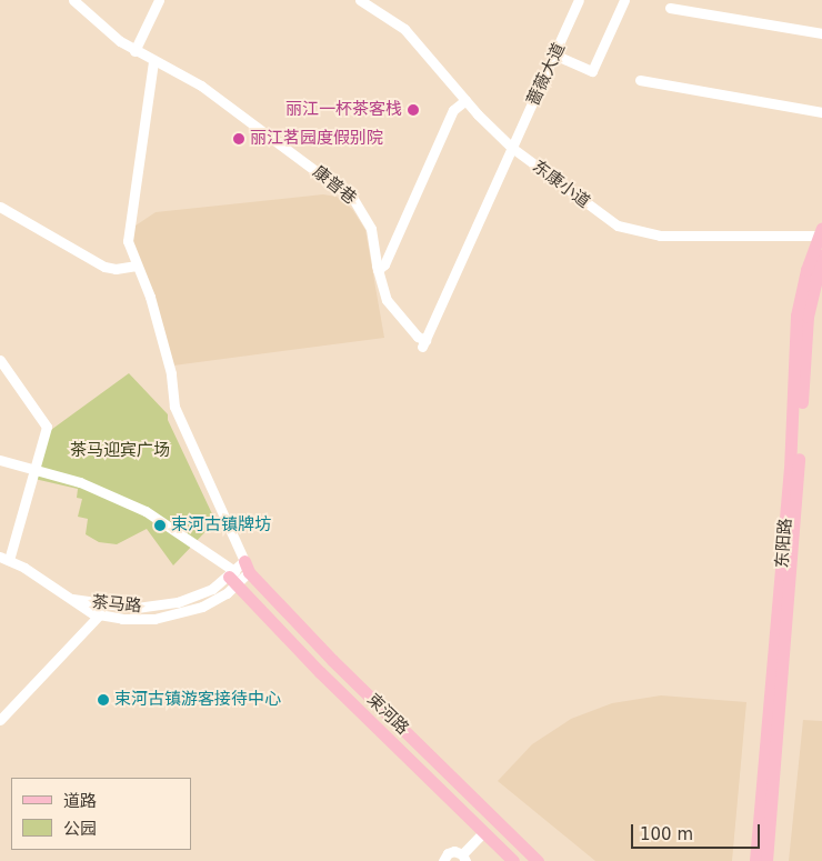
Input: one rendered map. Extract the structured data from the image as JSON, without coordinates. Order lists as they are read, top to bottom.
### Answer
{
  "streets": {
    "main road": ["东阳路", "束河路"],
    "street": [
      "蔷薇大道",
      "东康小道",
      "康普巷",
      "茶马路"
    ]
  },
  "crossings": [
    ["蔷薇大道", "东康小道"],
    ["蔷薇大道", "康普巷"],
    ["东康小道", "东阳路"],
    ["茶马路", "束河路"]
  ],
  "parks": ["茶马迎宾广场"],
  "places": [
    "丽江一杯茶客栈",
    "丽江茗园度假别院",
    "束河古镇牌坊",
    "束河古镇游客接待中心"
  ],
  "legend": ["道路", "公园"],
  "scale_bar": "100 m"
}
